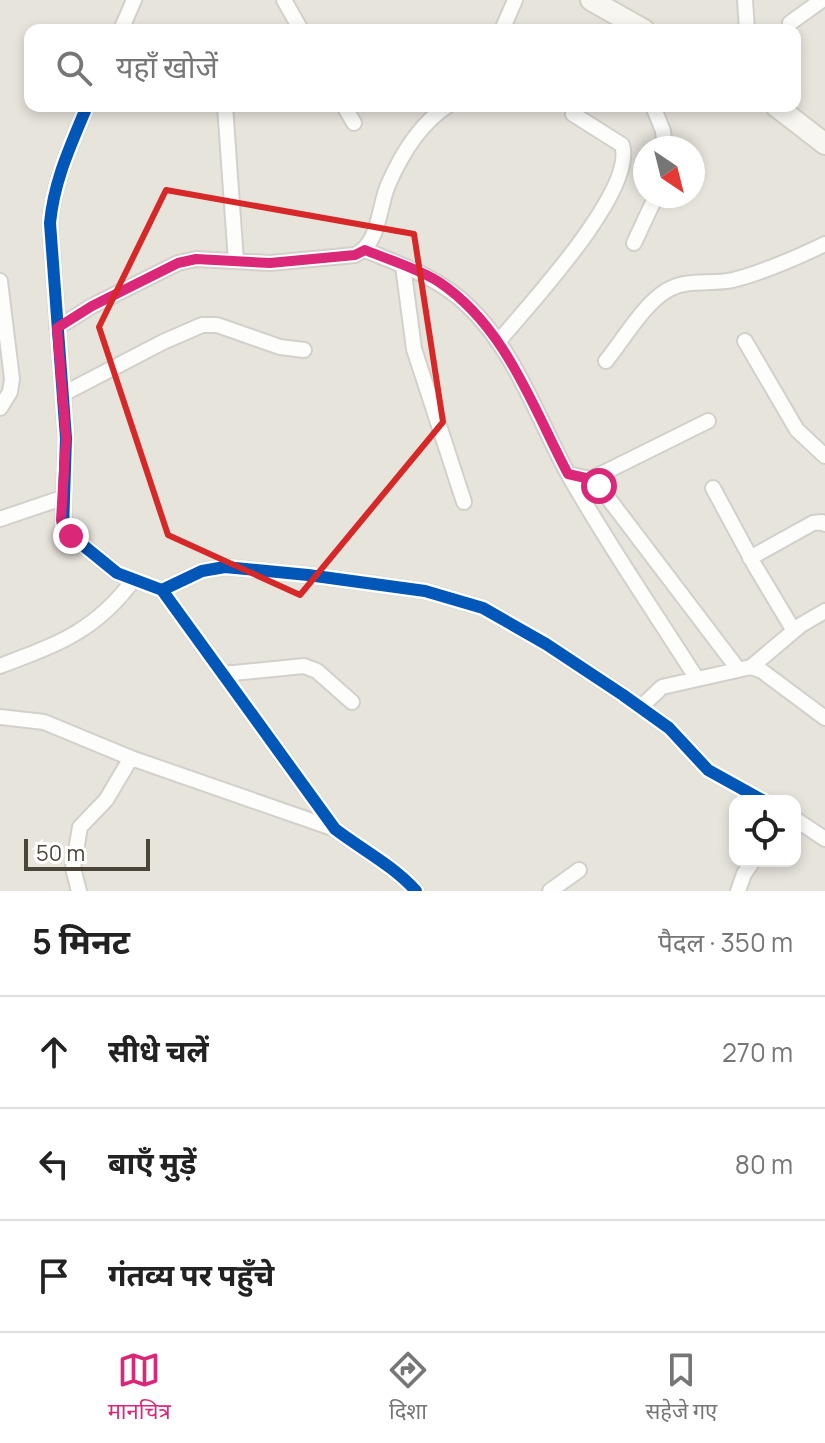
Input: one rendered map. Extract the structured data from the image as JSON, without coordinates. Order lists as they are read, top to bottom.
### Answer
{
  "scale_bar": "50 m",
  "north": "bottom right",
  "page": {
    "search": "यहाँ खोजें",
    "scale": "50 m",
    "heading": ["5 मिनट", "पैदल · 350 m"],
    "list": [
      ["सीधे चलें", "270 m"],
      ["बाएँ मुड़ें", "80 m"],
      "गंतव्य पर पहुँचे"
    ],
    "nav": ["मानचित्र", "दिशा", "सहेजे गए"]
  }
}
